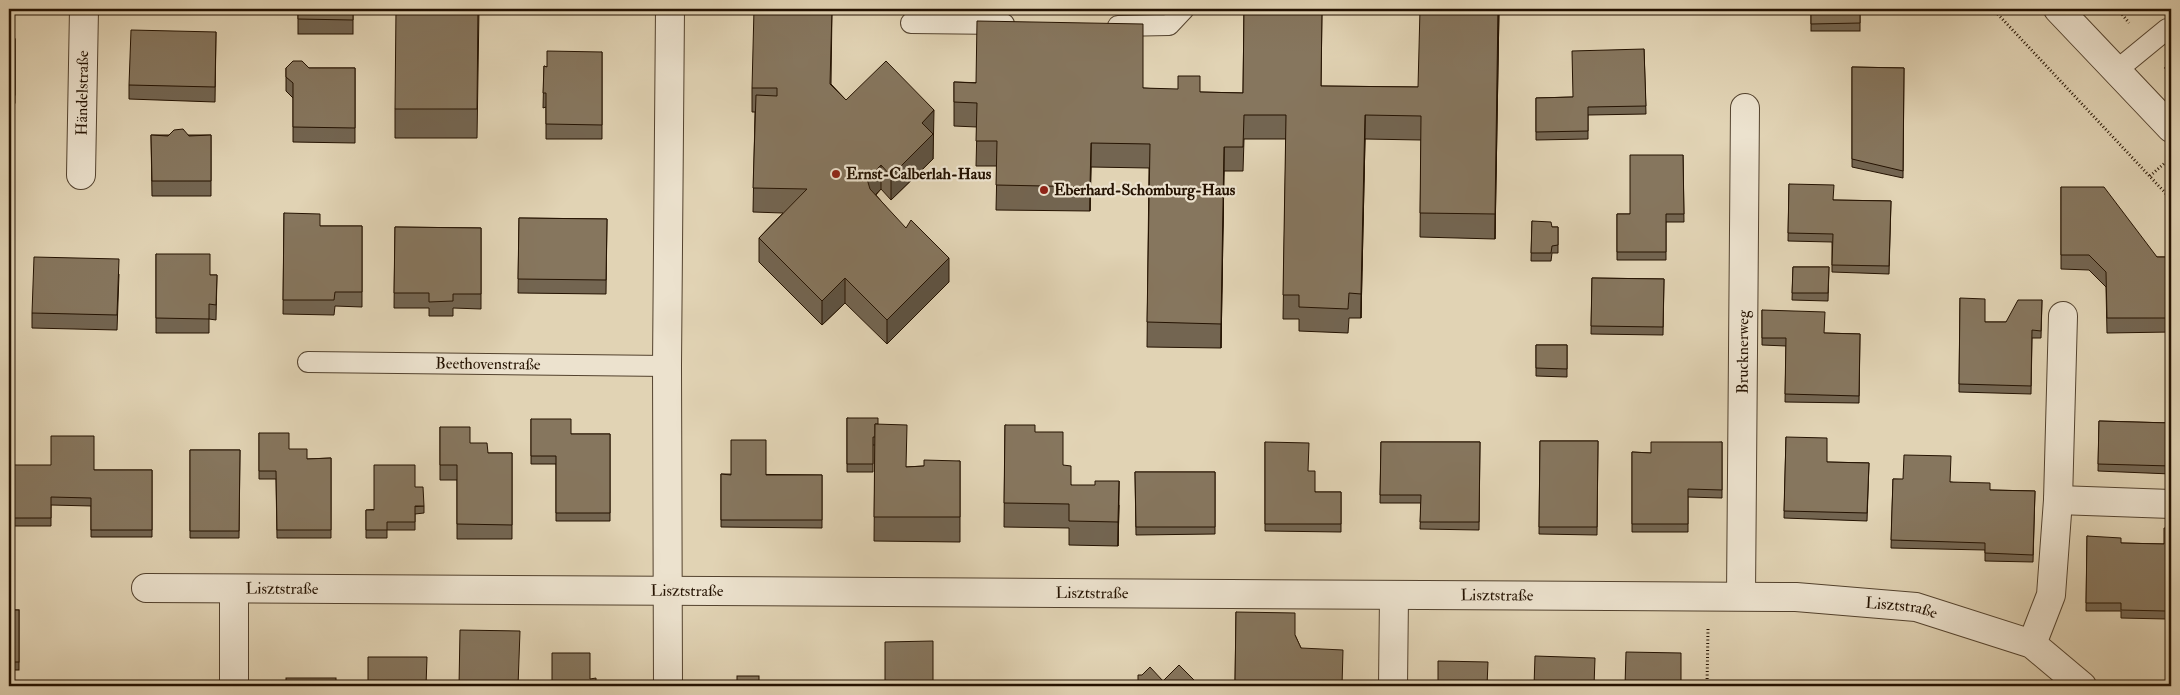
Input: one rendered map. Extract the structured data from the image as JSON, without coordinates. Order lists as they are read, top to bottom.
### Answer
{
  "streets": {
    "street": ["Händelstraße", "Brucknerweg", "Lisztstraße"],
    "lane": ["Beethovenstraße"]
  },
  "crossings": [
    ["Brucknerweg", "Lisztstraße"]
  ],
  "places": ["Ernst-Calberlah-Haus", "Eberhard-Schomburg-Haus"]
}
